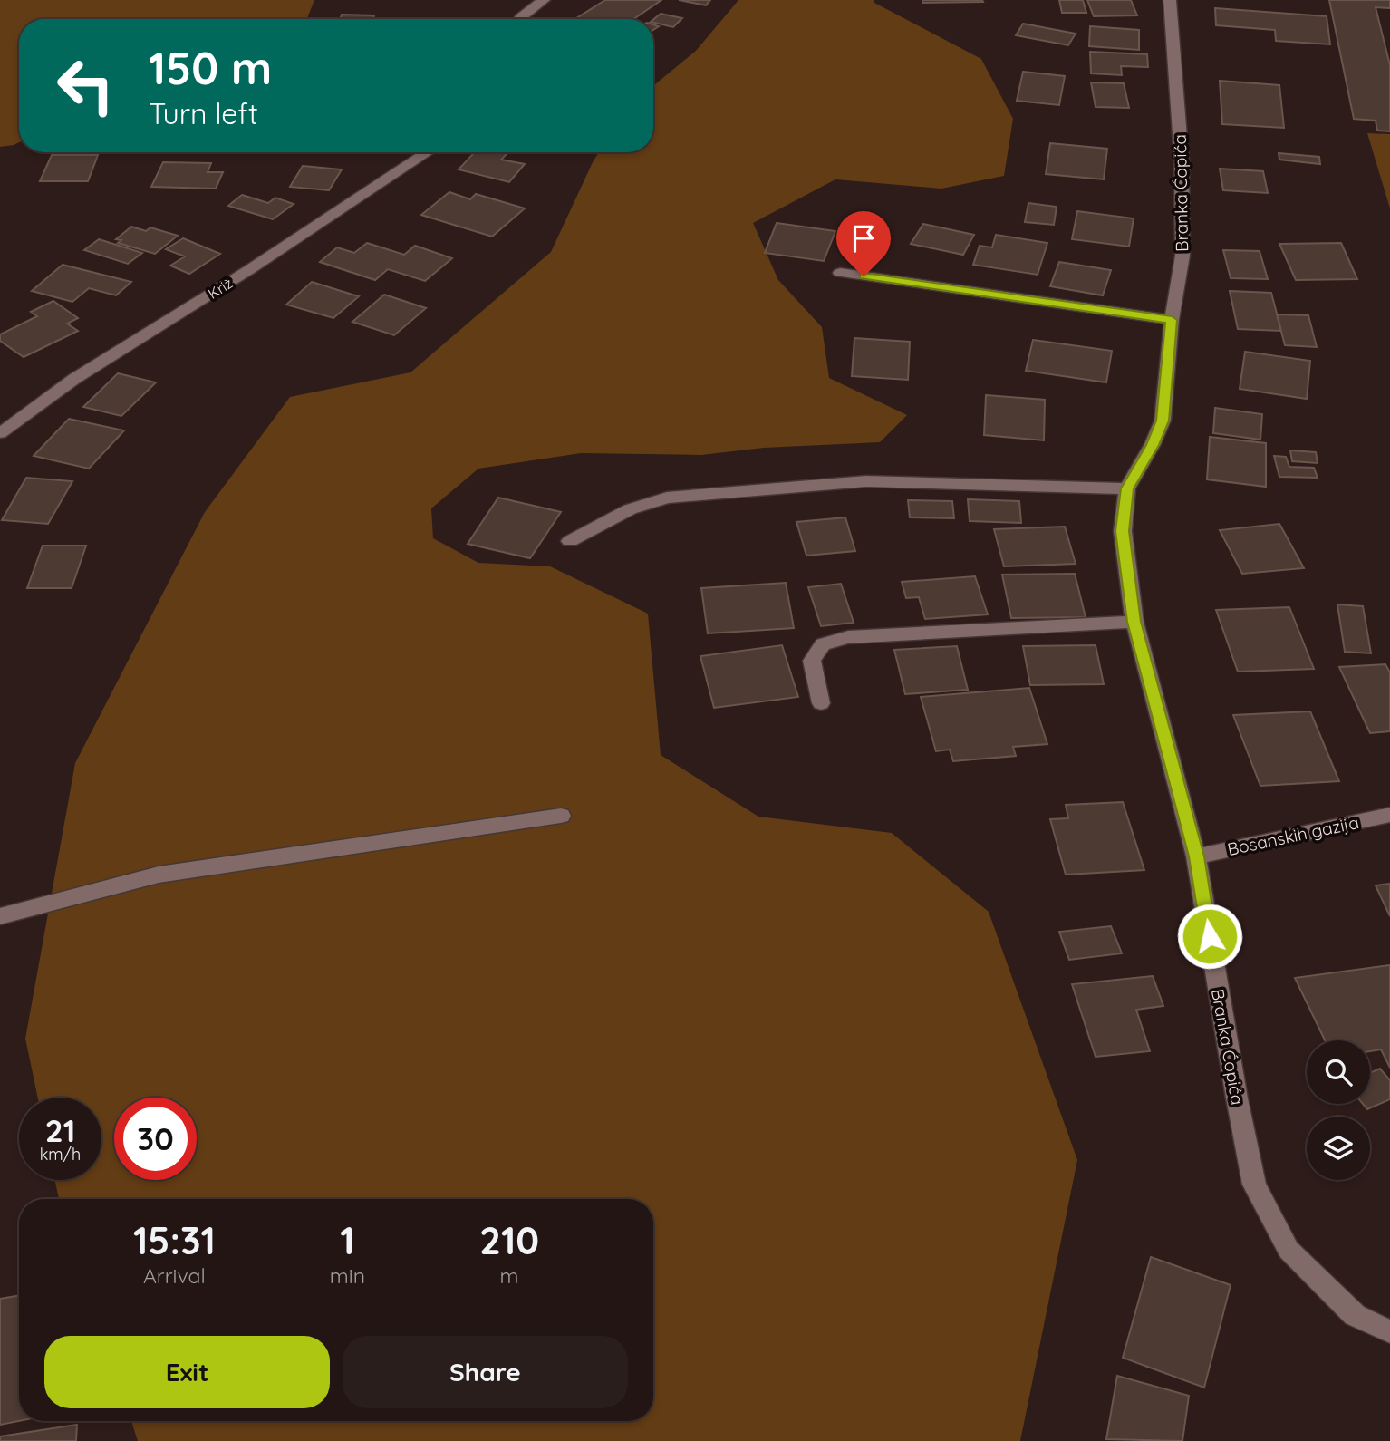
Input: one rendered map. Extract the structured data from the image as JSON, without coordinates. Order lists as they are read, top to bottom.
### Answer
{
  "streets": {
    "street": ["Branka Ćopića", "Križ", "Bosanskih gazija"]
  },
  "crossings": [
    ["Branka Ćopića", "Bosanskih gazija"]
  ],
  "page": {
    "turn": ["150 m", "Turn left"],
    "speed": "21 km/h",
    "limit": "30",
    "eta": [
      "15:31",
      "Arrival",
      "1",
      "min",
      "210",
      "m"
    ],
    "buttons": ["Exit", "Share"]
  }
}
